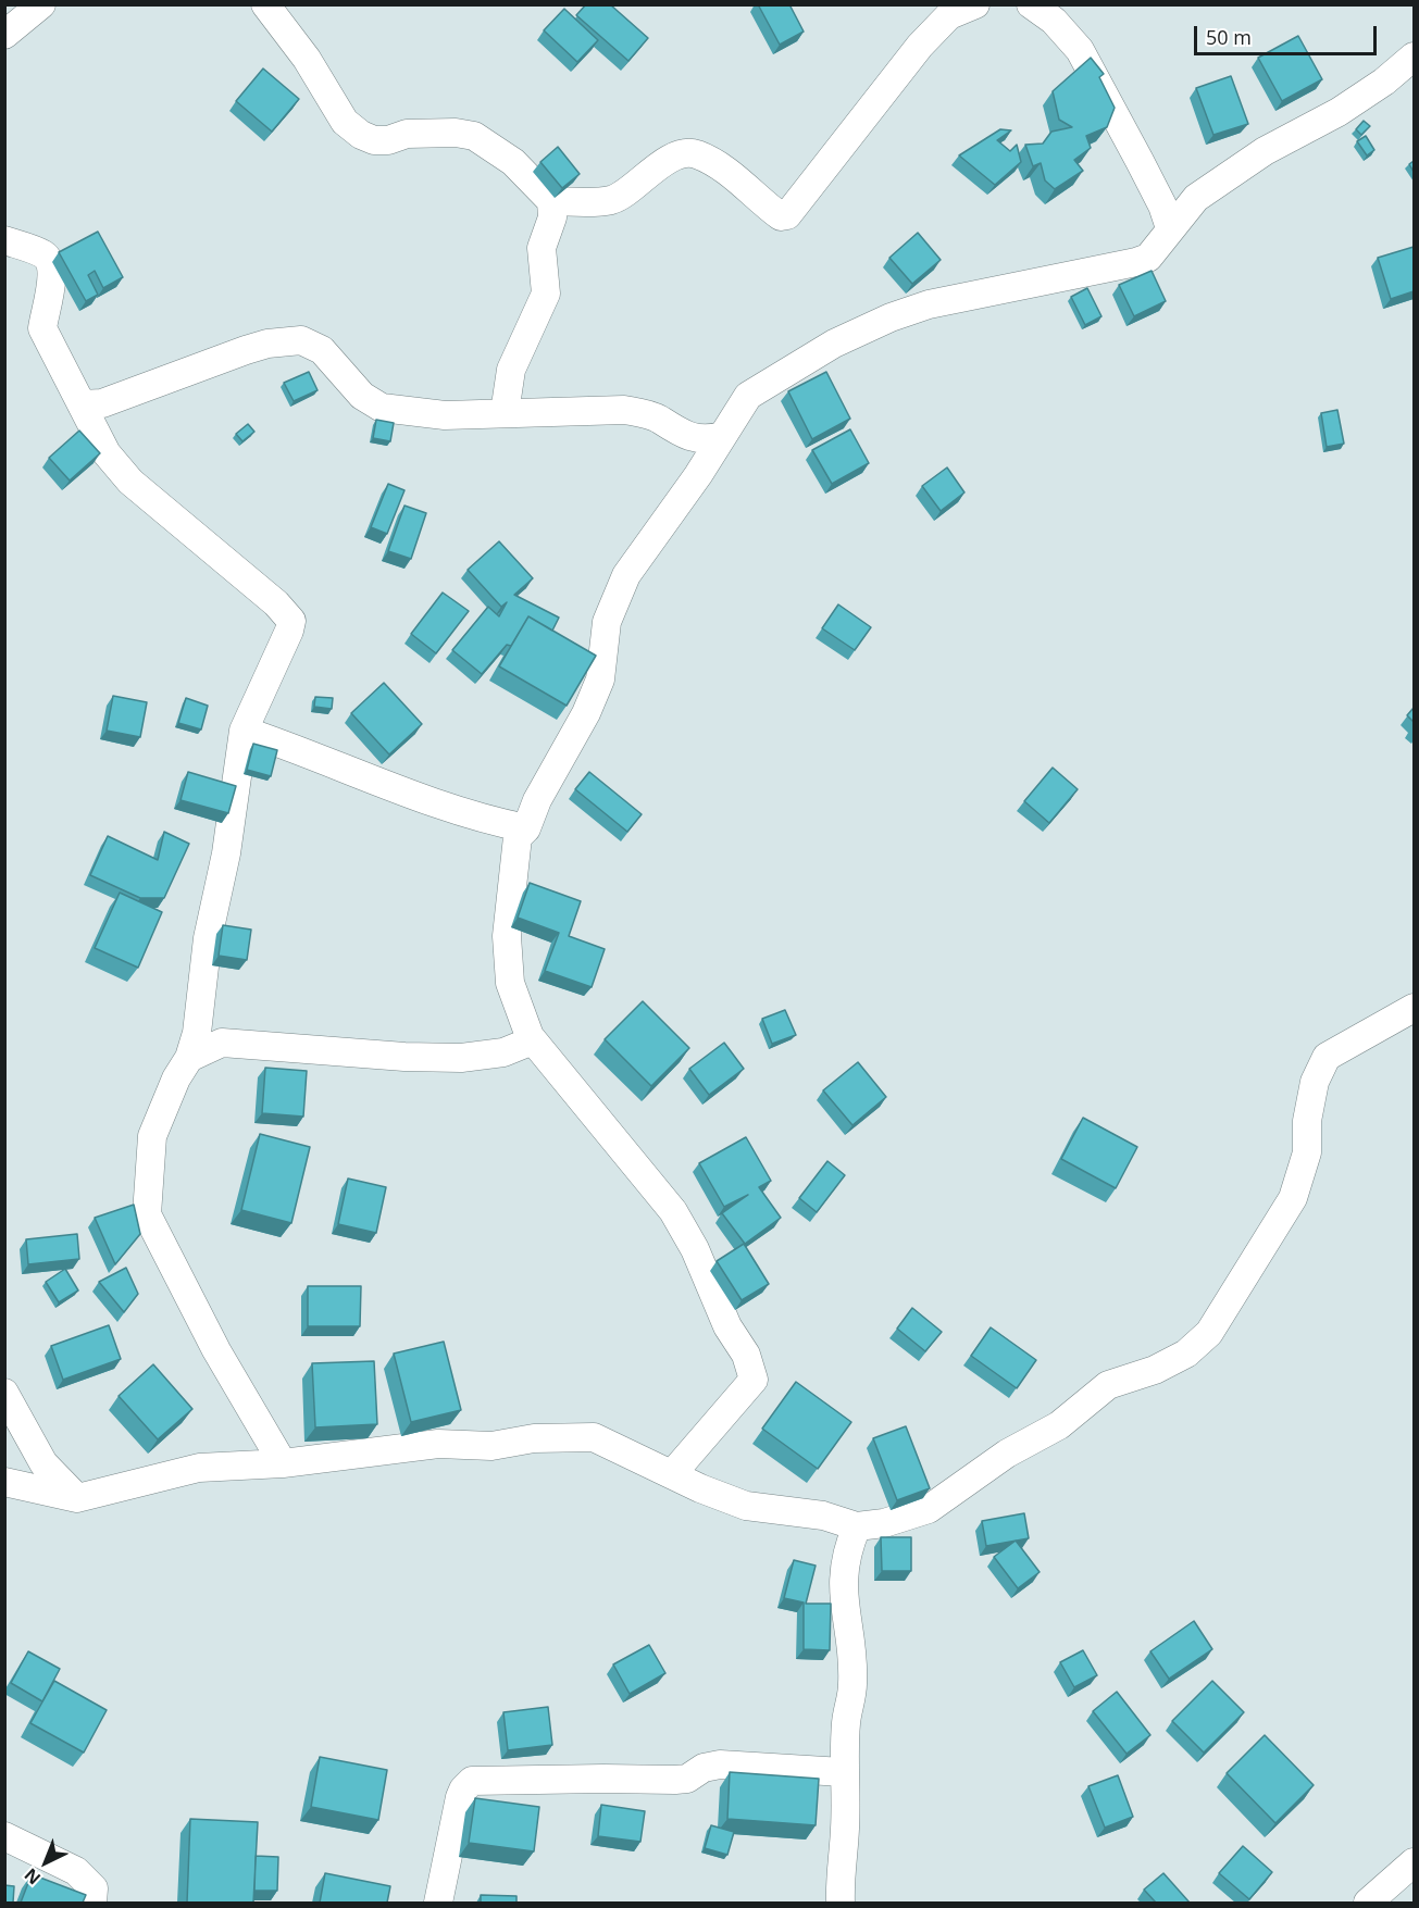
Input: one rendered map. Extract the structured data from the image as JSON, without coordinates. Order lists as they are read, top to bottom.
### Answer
{
  "scale_bar": "50 m",
  "north": "bottom left"
}
